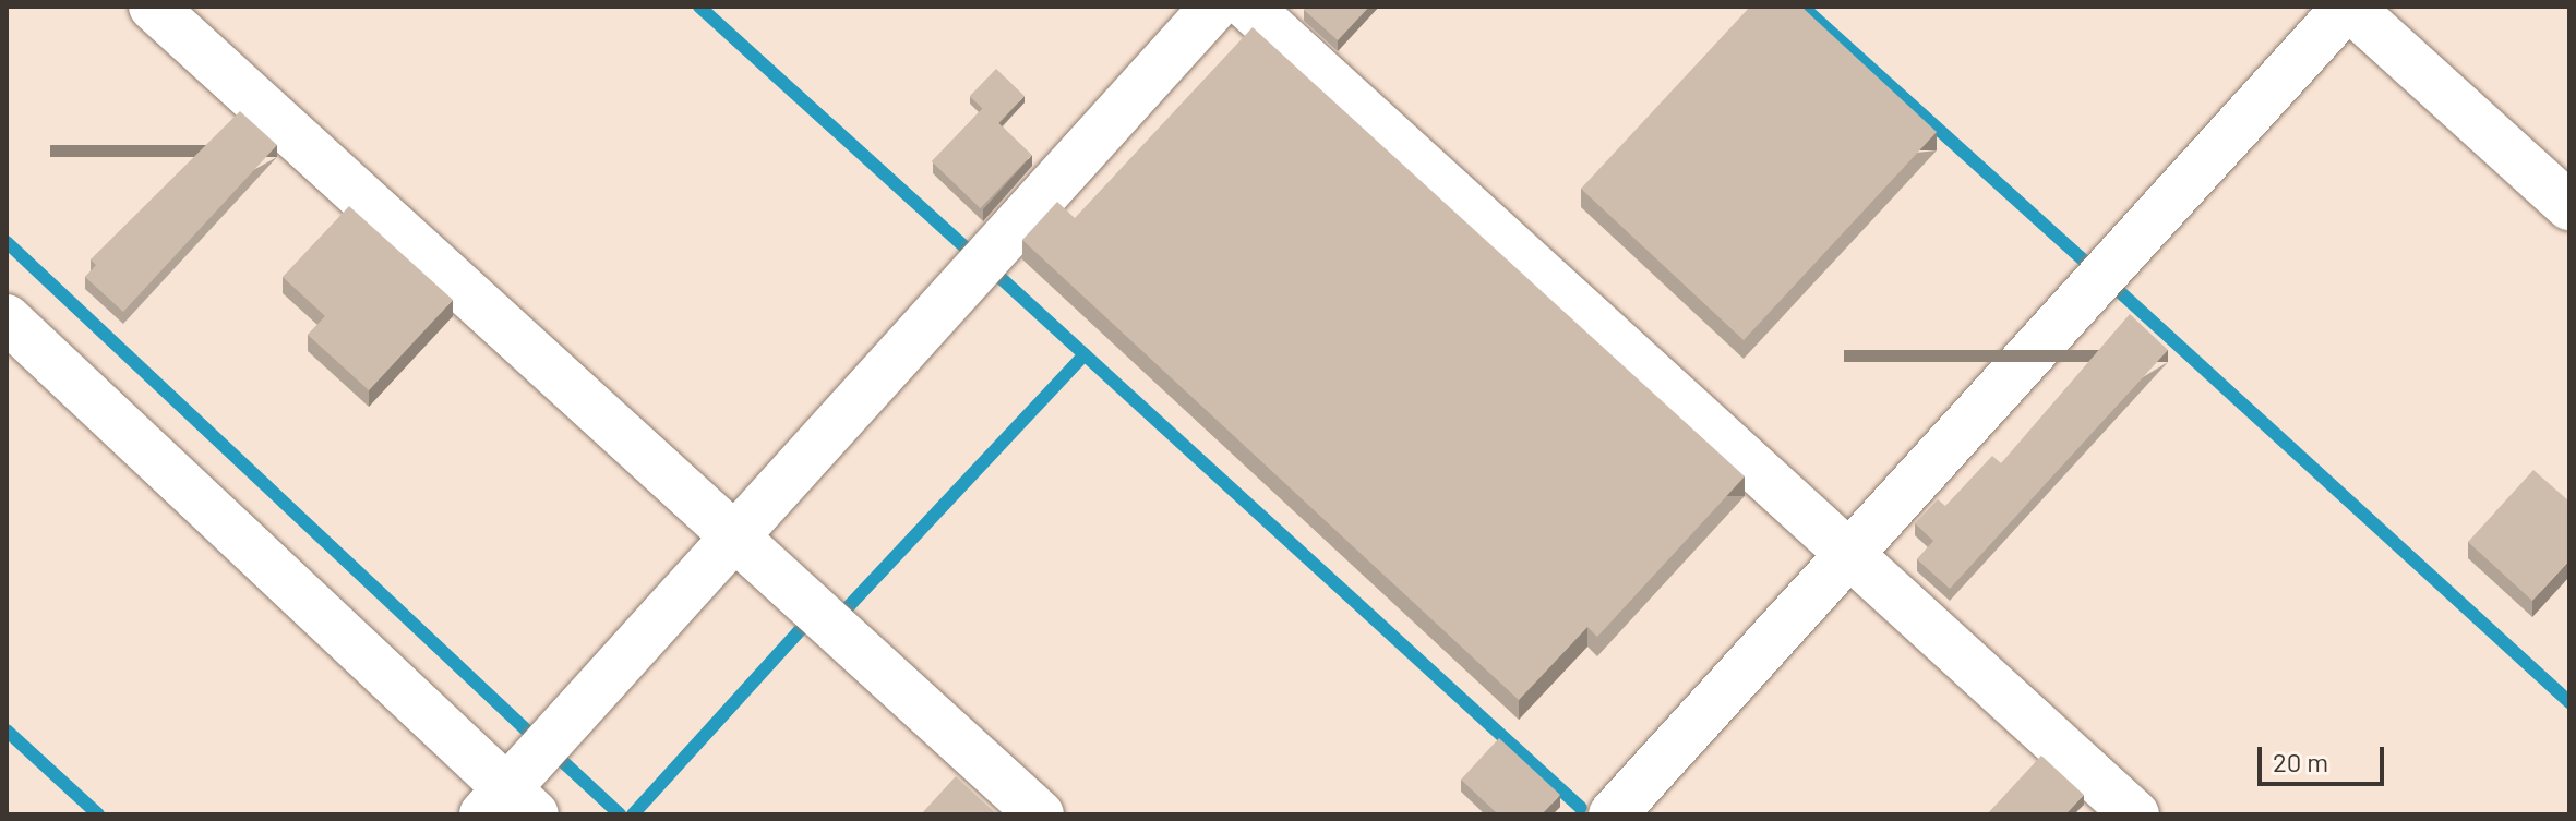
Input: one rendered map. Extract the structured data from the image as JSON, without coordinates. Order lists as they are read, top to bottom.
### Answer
{
  "scale_bar": "20 m"
}
